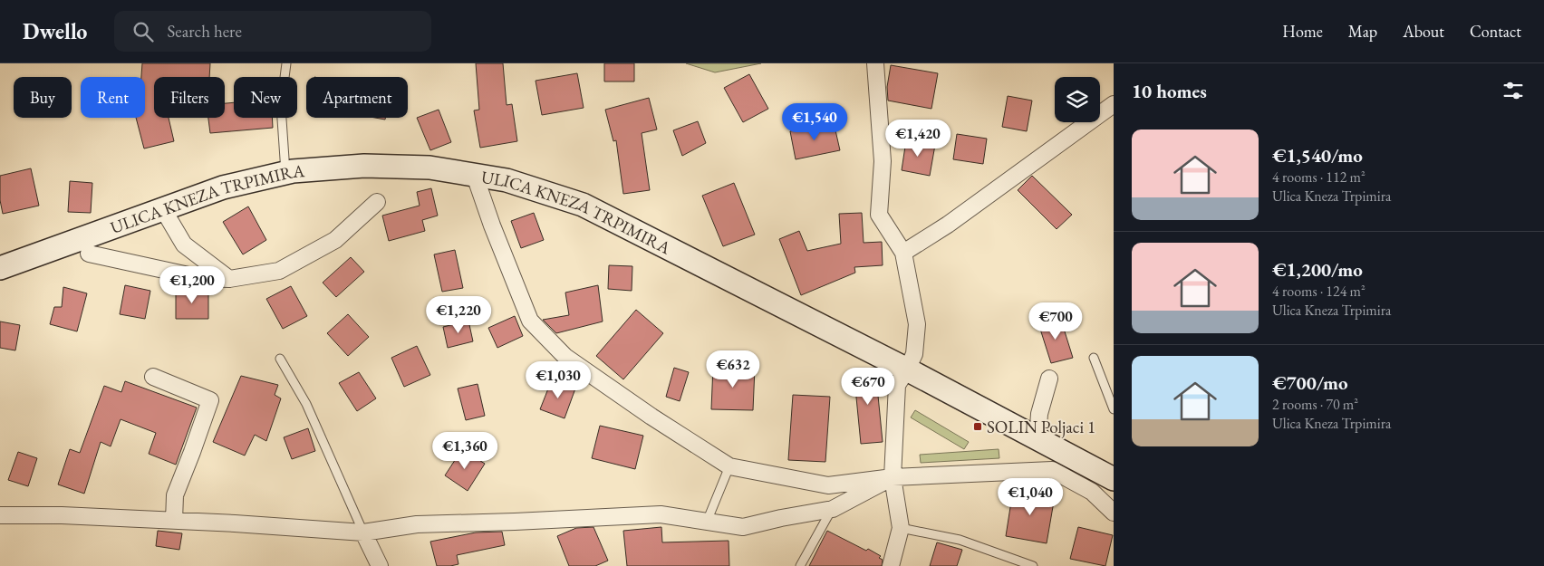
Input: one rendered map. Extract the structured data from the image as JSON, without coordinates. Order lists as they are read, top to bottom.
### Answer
{
  "streets": {
    "main road": ["ULICA KNEZA TRPIMIRA"]
  },
  "places": {
    "transit": ["SOLIN Poljaci 1"]
  },
  "page": {
    "header": "Dwello",
    "search": "Search here",
    "nav": [
      "Home",
      "Map",
      "About",
      "Contact"
    ],
    "heading": "10 homes",
    "chip": [
      "Buy",
      "Rent",
      "Filters",
      "New",
      "Apartment"
    ],
    "price": [
      "€1,540",
      "€1,420",
      "€1,200",
      "€1,220",
      "€700",
      "€632",
      "€1,030",
      "€670",
      "€1,360",
      "€1,040"
    ],
    "list": [
      {
        "name": "€1,540/mo",
        "note": "4 rooms · 112 m² · Ulica Kneza Trpimira"
      },
      {
        "name": "€1,200/mo",
        "note": "4 rooms · 124 m² · Ulica Kneza Trpimira"
      },
      {
        "name": "€700/mo",
        "note": "2 rooms · 70 m² · Ulica Kneza Trpimira"
      }
    ]
  }
}
